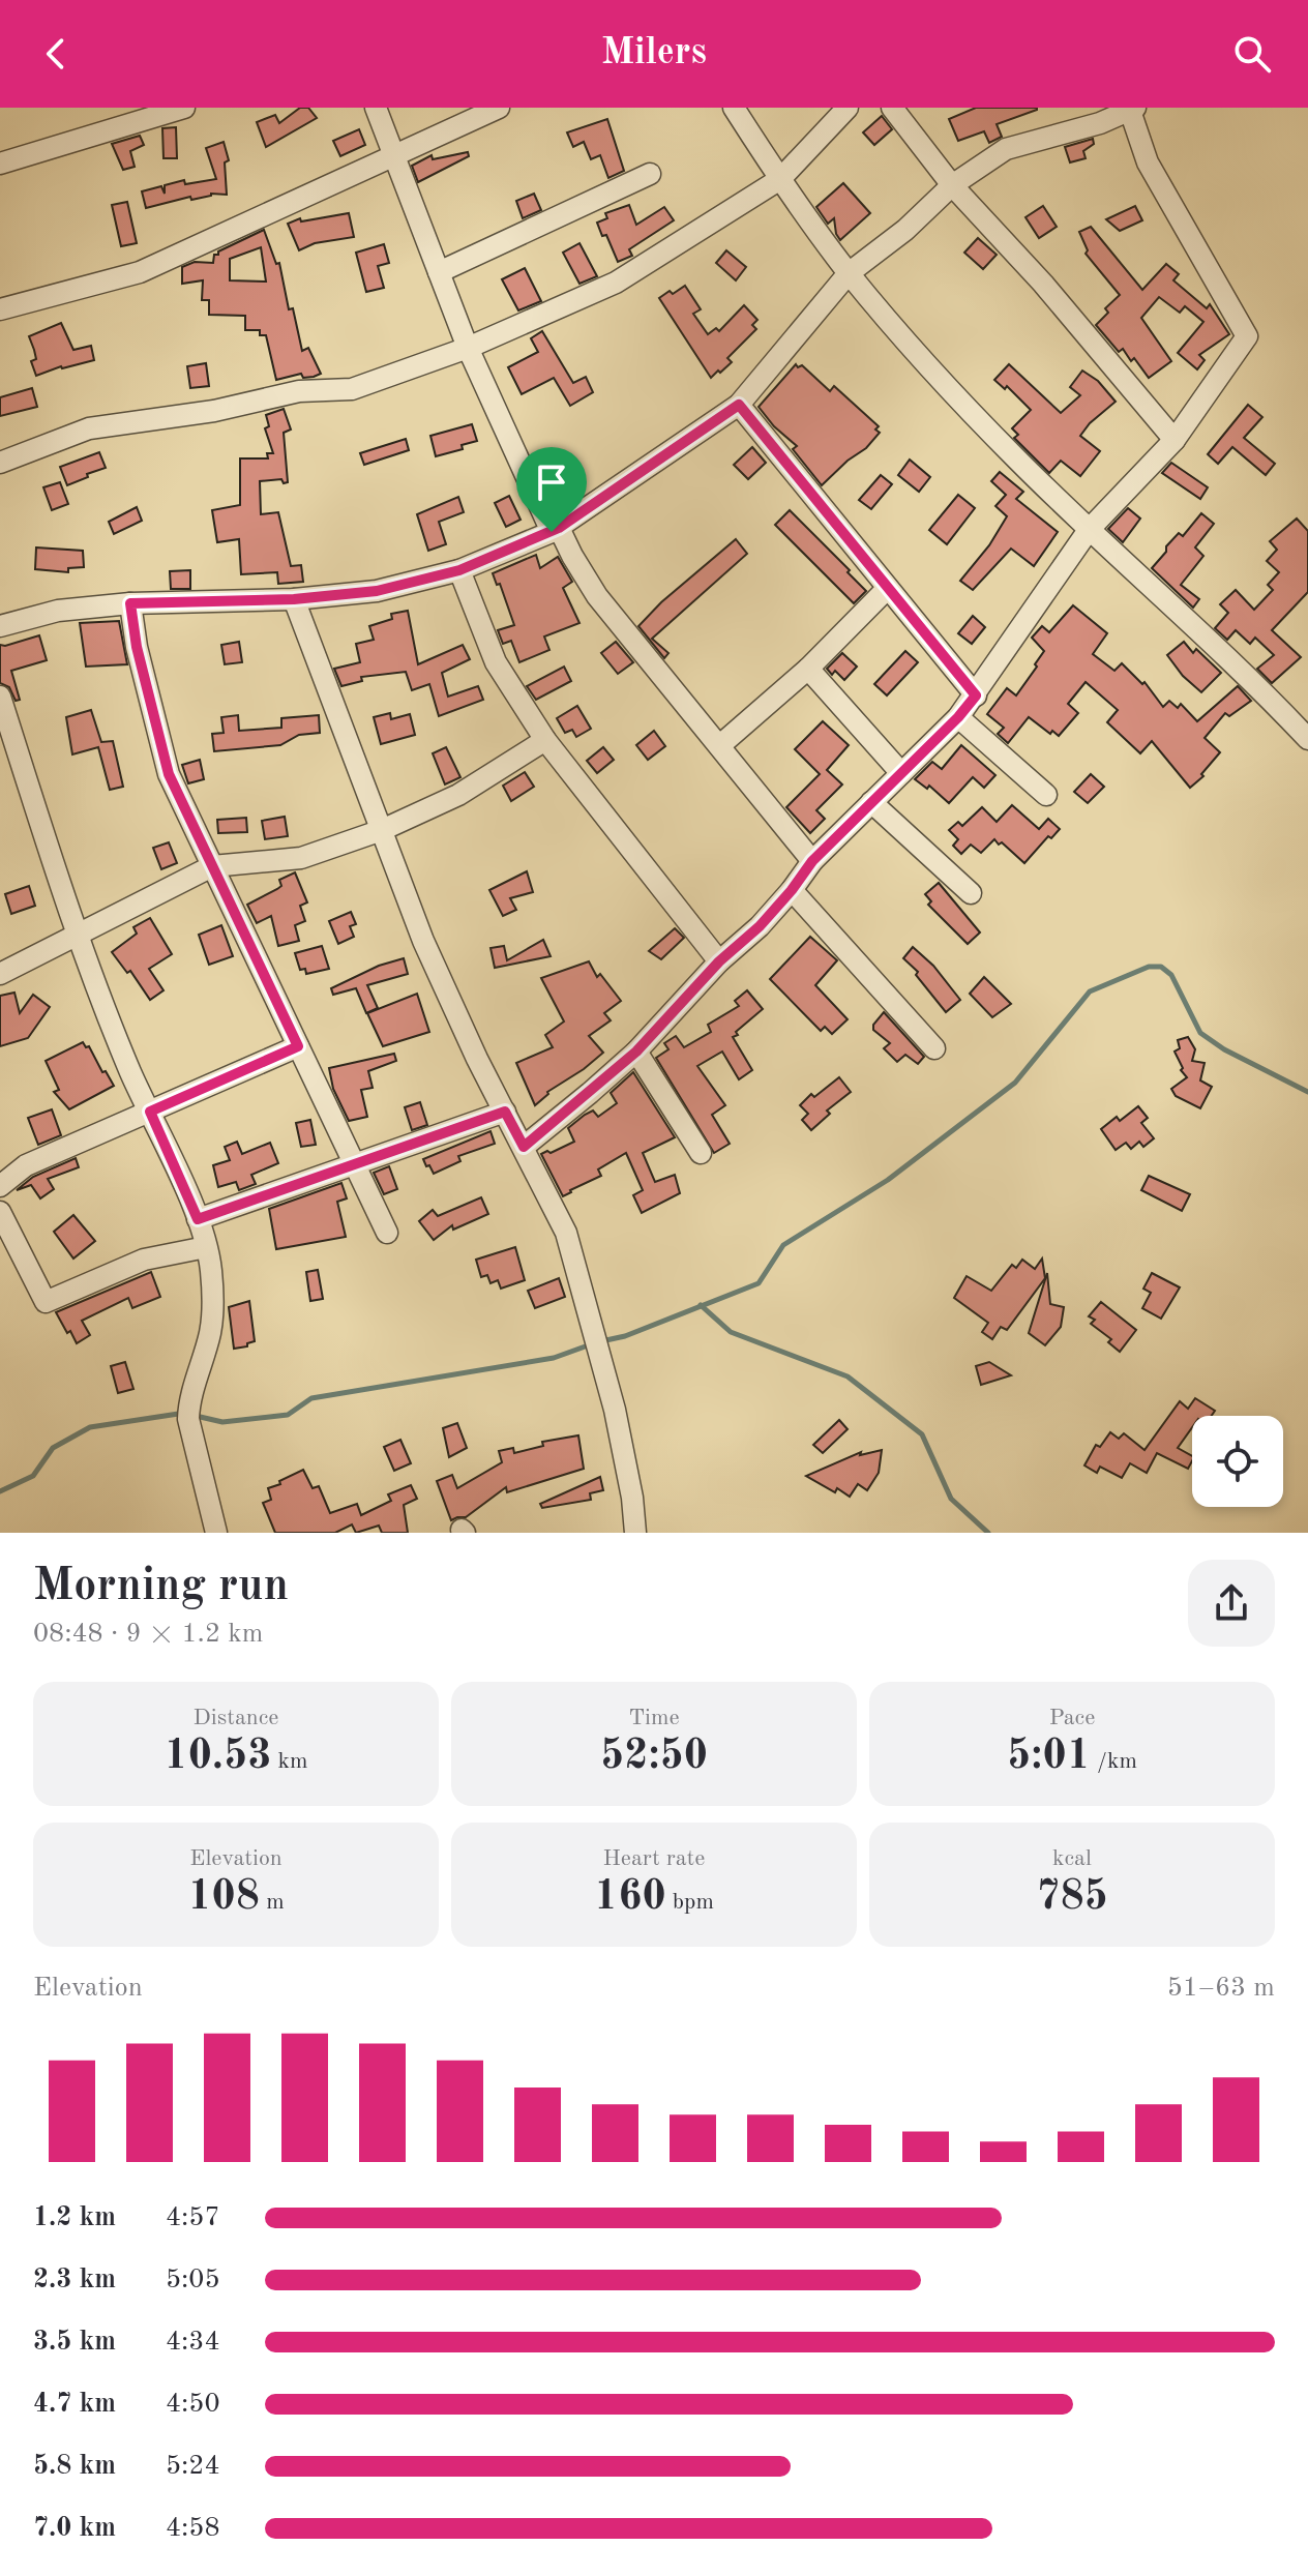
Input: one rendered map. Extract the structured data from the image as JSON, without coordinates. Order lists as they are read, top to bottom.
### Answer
{
  "page": {
    "header": "Milers",
    "heading": ["Morning run", "08:48 · 9 × 1.2 km"],
    "stats": [
      ["Distance", "10.53 km"],
      ["Time", "52:50"],
      ["Pace", "5:01 /km"],
      ["Elevation", "108 m"],
      ["Heart rate", "160 bpm"],
      ["kcal", "785"]
    ],
    "chart": ["Elevation", "51–63 m"],
    "list": [
      {
        "name": "1.2 km",
        "note": "4:57"
      },
      {
        "name": "2.3 km",
        "note": "5:05"
      },
      {
        "name": "3.5 km",
        "note": "4:34"
      },
      {
        "name": "4.7 km",
        "note": "4:50"
      },
      {
        "name": "5.8 km",
        "note": "5:24"
      },
      {
        "name": "7.0 km",
        "note": "4:58"
      }
    ]
  }
}
